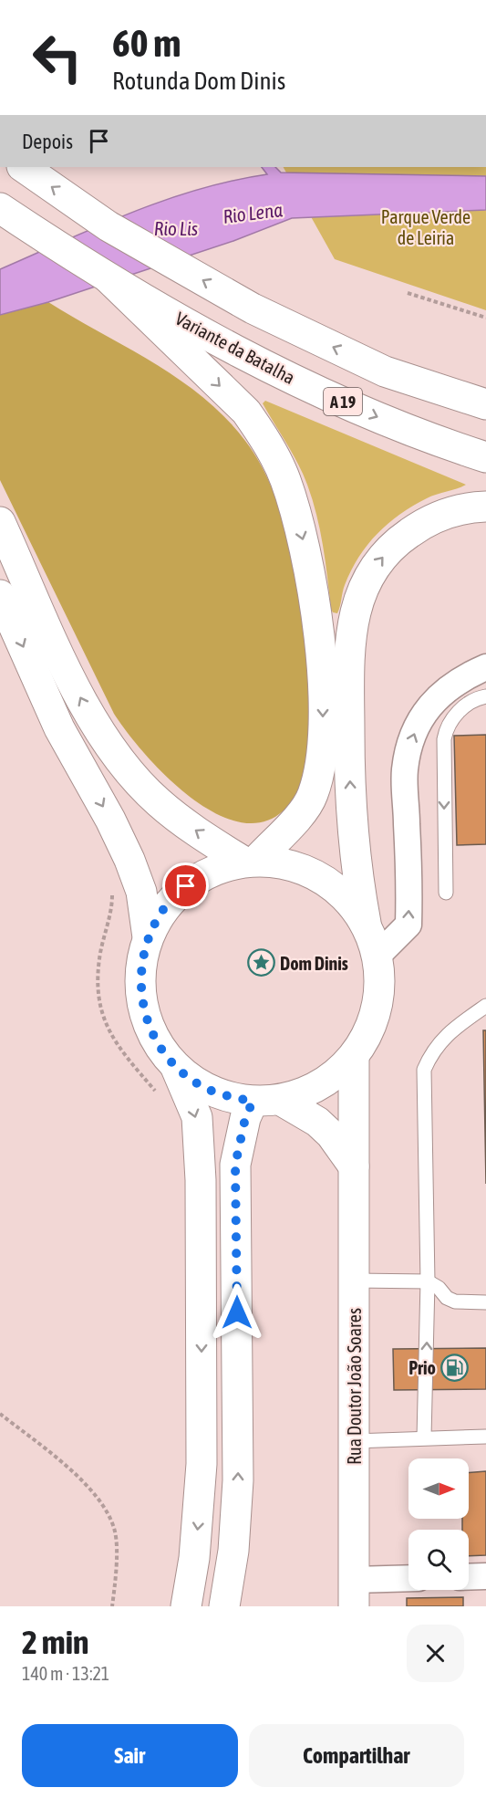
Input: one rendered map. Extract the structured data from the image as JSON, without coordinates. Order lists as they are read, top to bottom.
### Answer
{
  "streets": {
    "main road": ["Variante da Batalha", "A 19", "Rua Doutor João Soares"]
  },
  "water": ["Rio Lena", "Rio Lis"],
  "parks": ["Parque Verde de Leiria"],
  "places": {
    "place": ["Dom Dinis"],
    "fuel station": ["Prio"]
  },
  "north": "right",
  "page": {
    "turn": ["60 m", "Rotunda Dom Dinis"],
    "then": "Depois",
    "heading": ["2 min", "140 m · 13:21"],
    "buttons": ["Sair", "Compartilhar"]
  }
}
